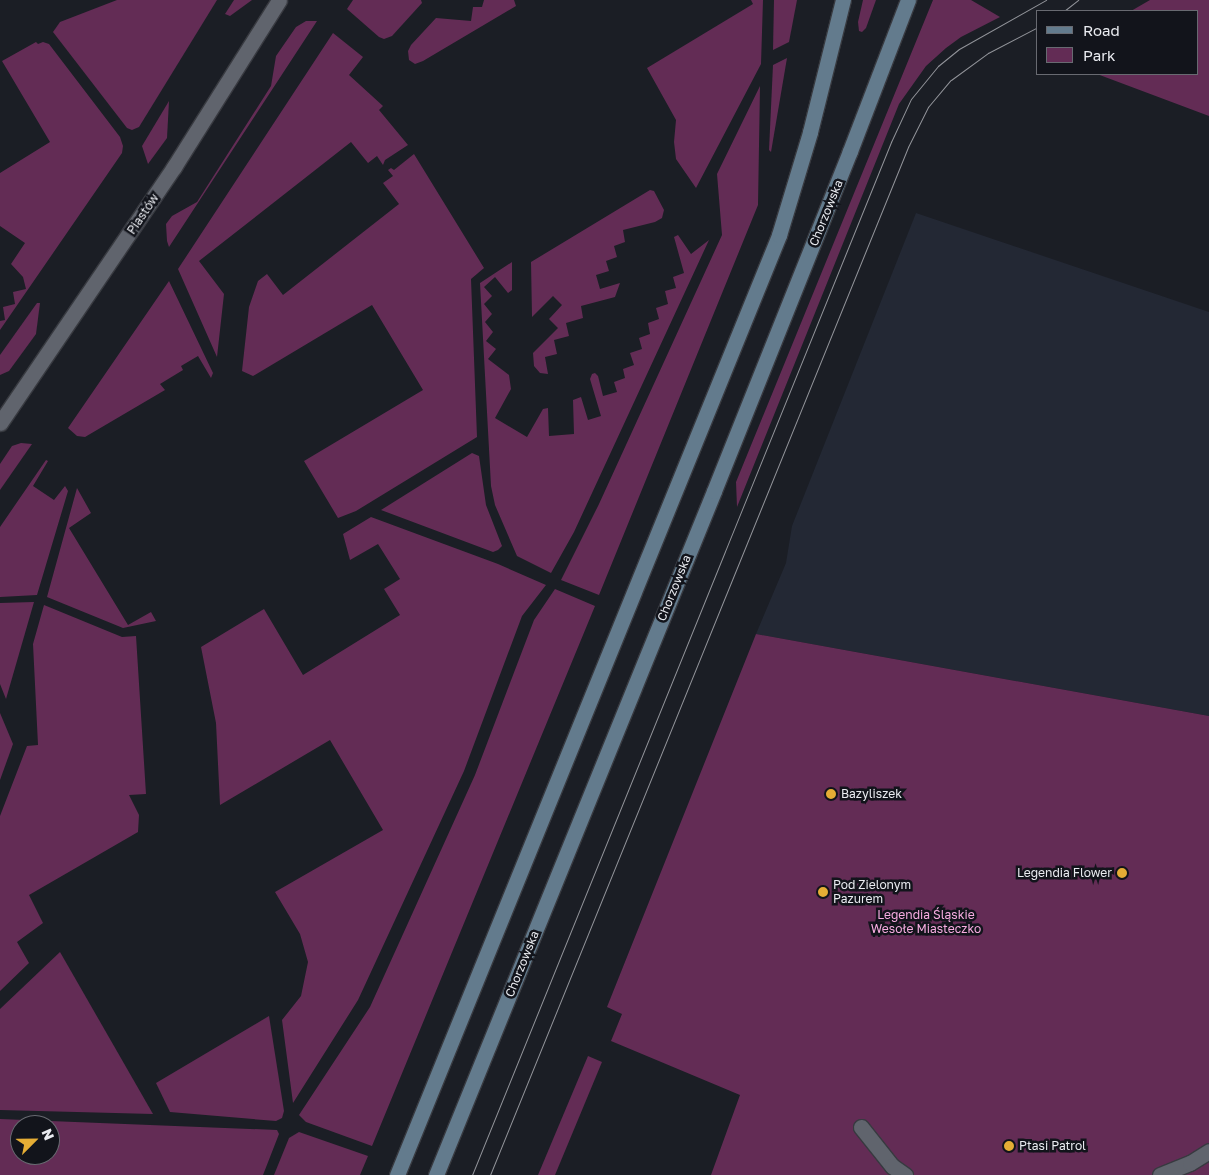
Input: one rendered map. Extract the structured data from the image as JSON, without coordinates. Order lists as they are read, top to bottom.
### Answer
{
  "streets": {
    "main road": ["Chorzowska"],
    "street": ["Piastów"]
  },
  "parks": ["Legendia Śląskie Wesołe Miasteczko"],
  "places": [
    "Bazyliszek",
    "Legendia Flower",
    "Pod Zielonym Pazurem",
    "Ptasi Patrol"
  ],
  "legend": ["Road", "Park"],
  "north": "top right"
}
